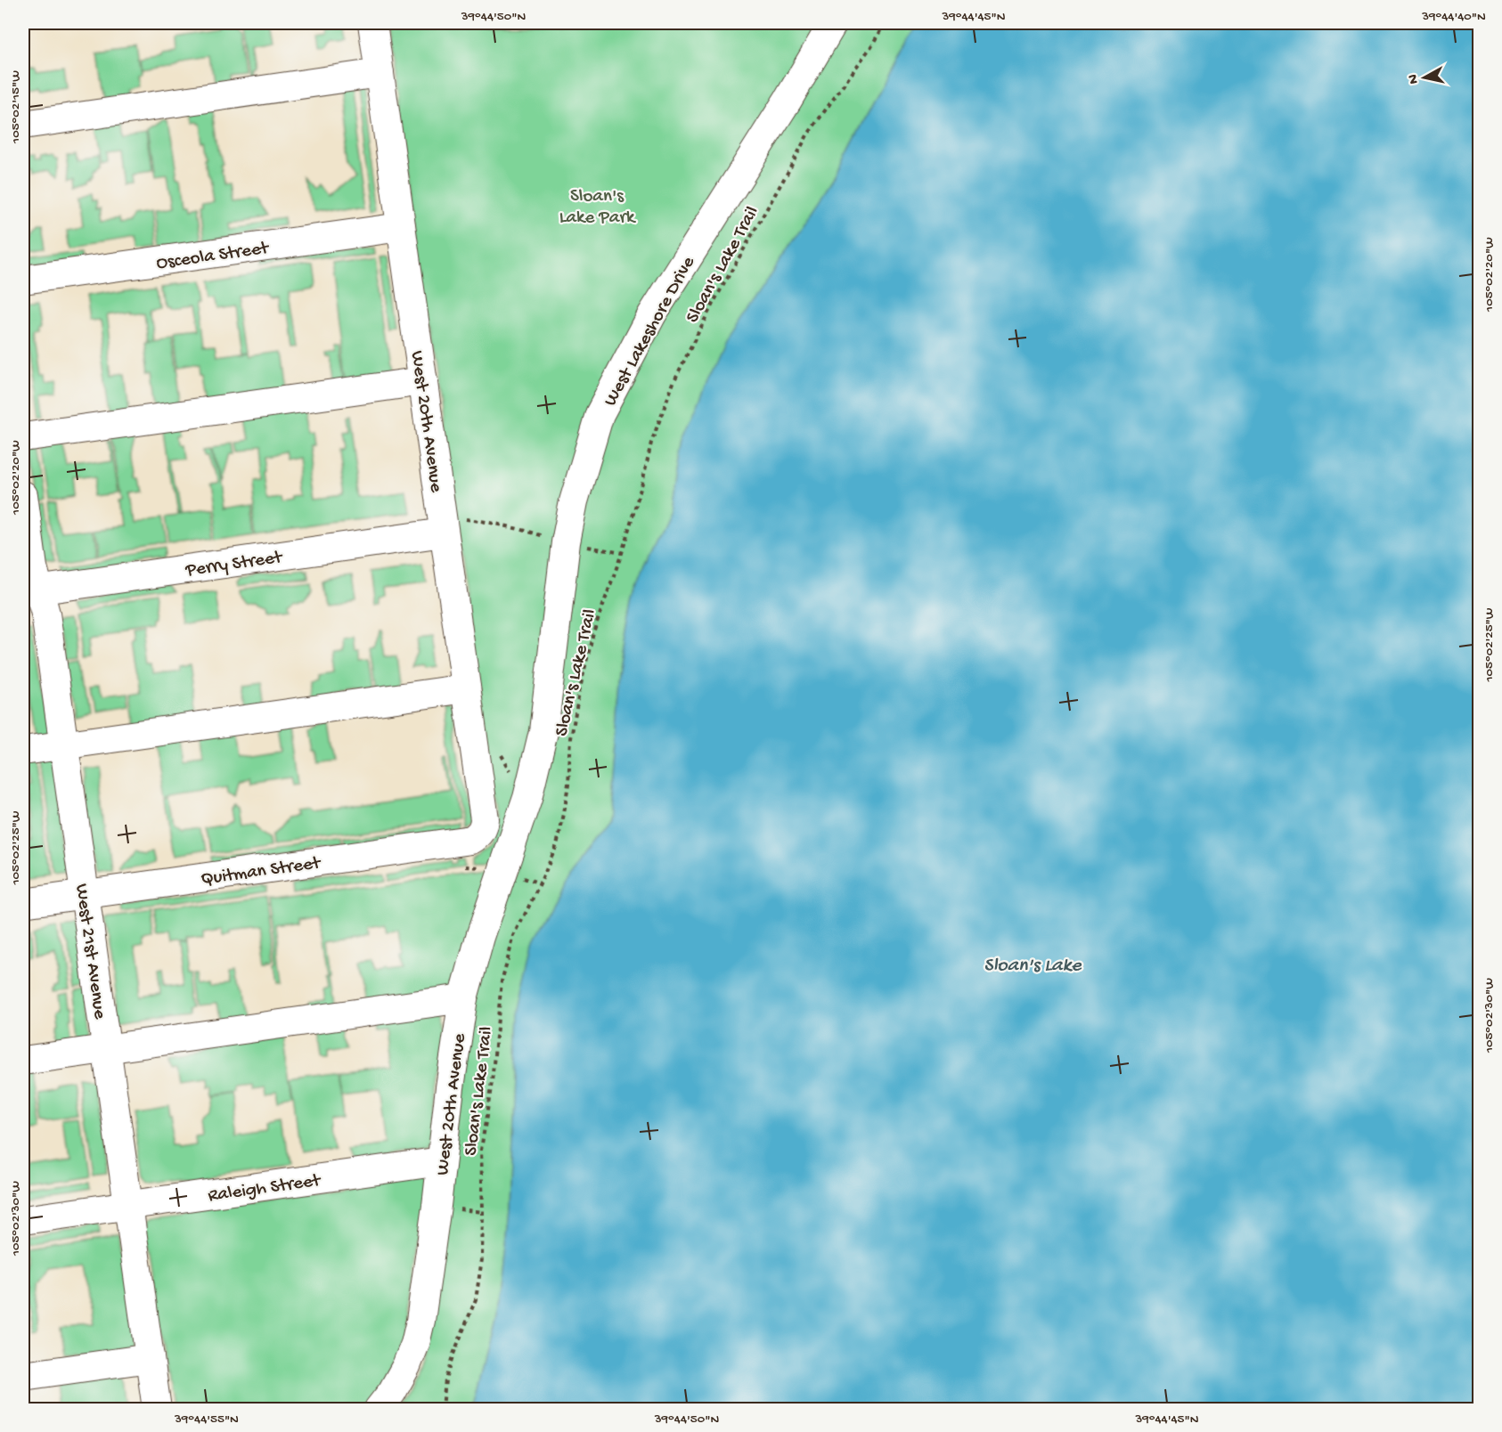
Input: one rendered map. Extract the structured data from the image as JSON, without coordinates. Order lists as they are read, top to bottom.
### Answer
{
  "streets": {
    "street": [
      "Osceola Street",
      "West Lakeshore Drive",
      "West 20th Avenue",
      "Perry Street",
      "Quitman Street",
      "West 21st Avenue",
      "Raleigh Street"
    ],
    "path": ["Sloan's Lake Trail"]
  },
  "crossings": [
    ["Osceola Street", "West 20th Avenue"],
    ["West Lakeshore Drive", "West 20th Avenue"],
    ["West 20th Avenue", "Perry Street"],
    ["West 20th Avenue", "Quitman Street"],
    ["West 20th Avenue", "Raleigh Street"],
    ["Perry Street", "West 21st Avenue"],
    ["Quitman Street", "West 21st Avenue"],
    ["West 21st Avenue", "Raleigh Street"]
  ],
  "water": ["Sloan's Lake"],
  "parks": ["Sloan's Lake Park"],
  "north": "left",
  "coordinates": [
    "39°44'50\"N",
    "39°44'45\"N",
    "39°44'40\"N",
    "105°02'15\"W",
    "105°02'20\"W",
    "105°02'25\"W",
    "105°02'30\"W",
    "39°44'55\"N"
  ]
}
